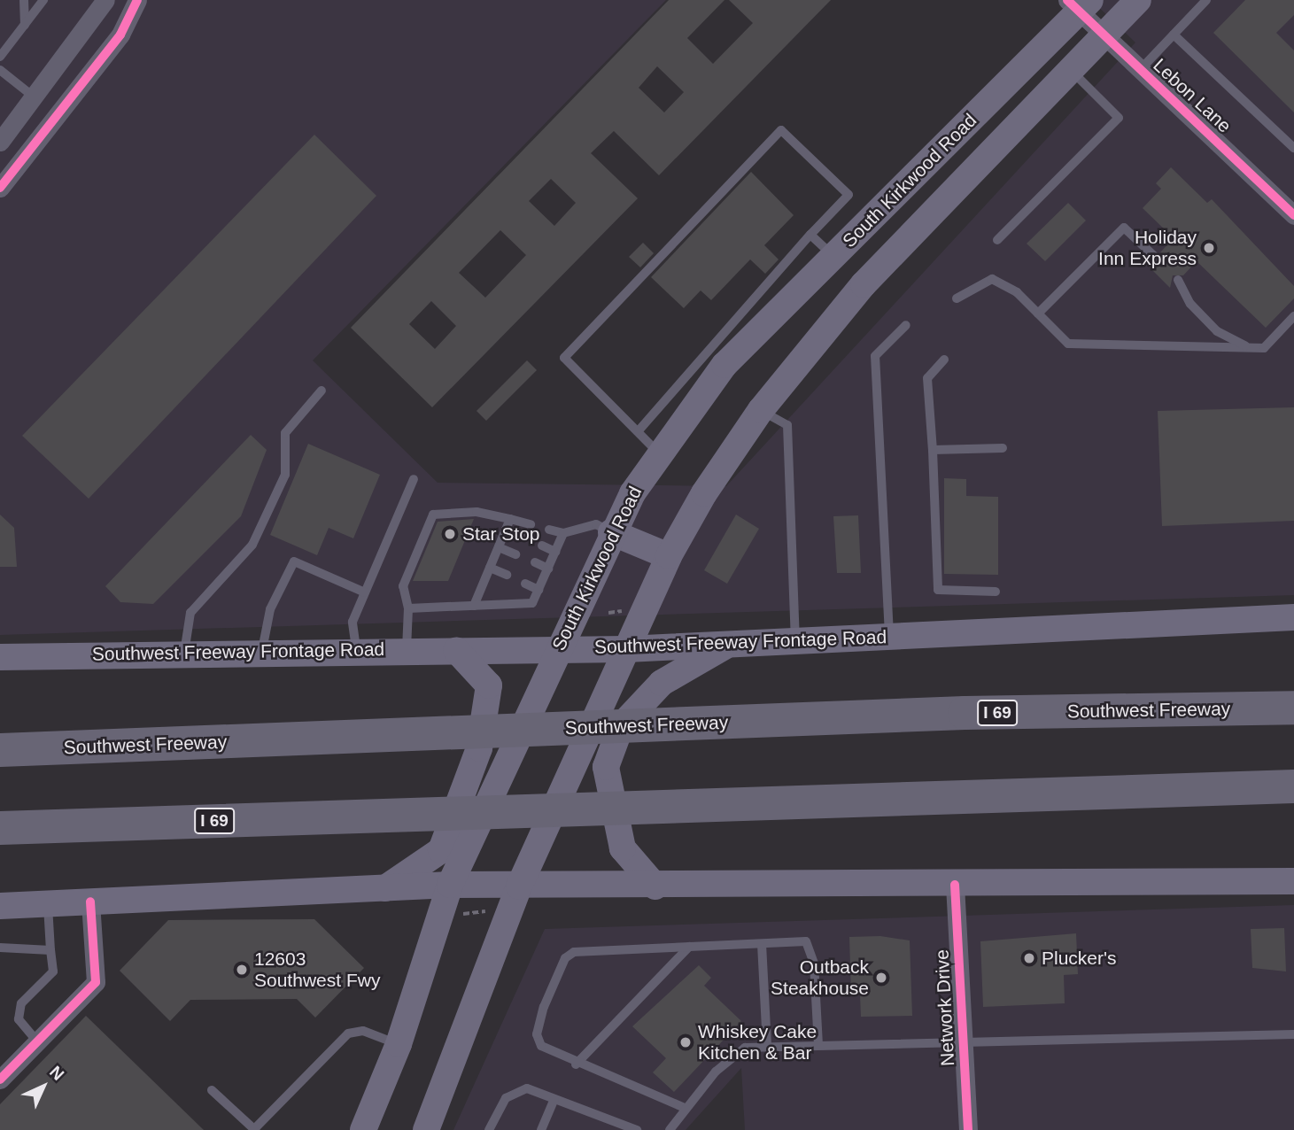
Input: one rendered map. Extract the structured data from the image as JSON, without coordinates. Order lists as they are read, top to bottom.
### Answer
{
  "streets": {
    "highway": ["Southwest Freeway", "I 69"],
    "main road": ["South Kirkwood Road", "Southwest Freeway Frontage Road"],
    "street": ["Lebon Lane", "Network Drive"]
  },
  "crossings": [
    ["Lebon Lane", "South Kirkwood Road"],
    ["South Kirkwood Road", "Southwest Freeway Frontage Road"]
  ],
  "places": [
    "Holiday Inn Express",
    "Star Stop",
    "Plucker's",
    "12603 Southwest Fwy",
    "Outback Steakhouse",
    "Whiskey Cake Kitchen & Bar"
  ],
  "north": "top right"
}
